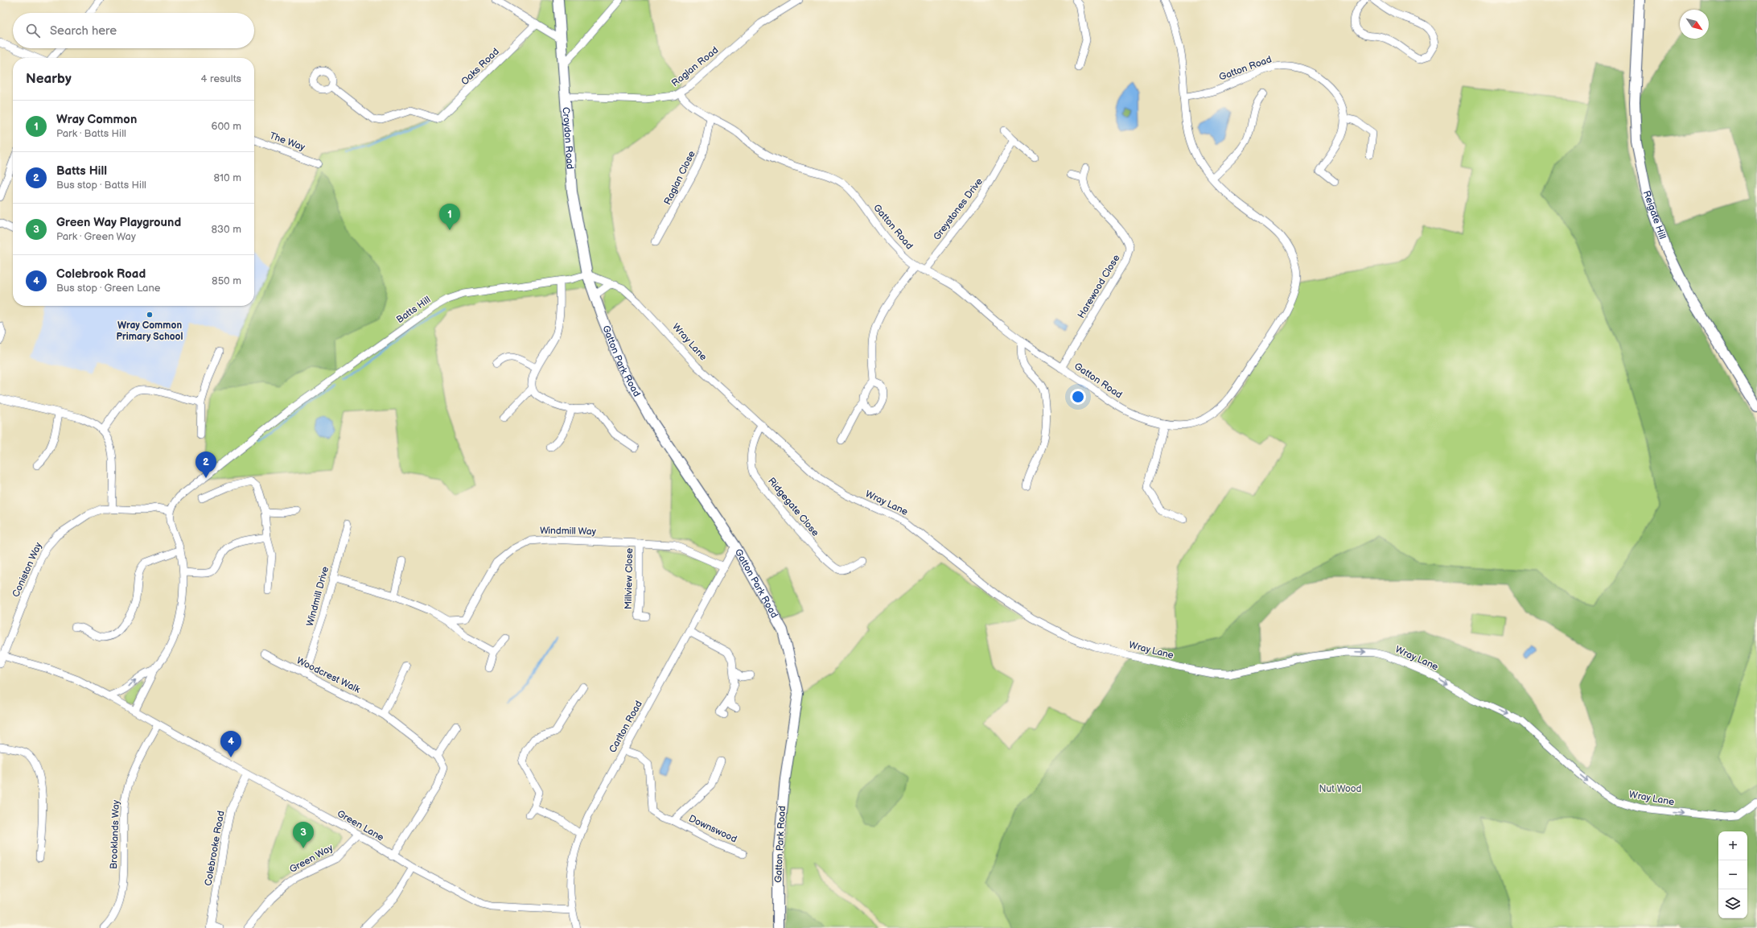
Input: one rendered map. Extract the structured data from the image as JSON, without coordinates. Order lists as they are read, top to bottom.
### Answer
{
  "streets": {
    "main road": ["Croydon Road", "Reigate Hill", "Gatton Park Road"],
    "street": [
      "Oaks Road",
      "Raglan Road",
      "Gatton Road",
      "The Way",
      "Raglan Close",
      "Greystones Drive",
      "Harewood Close",
      "Batts Hill",
      "Wray Lane",
      "Ridgegate Close",
      "Windmill Way",
      "Coniston Way",
      "Millview Close",
      "Windmill Drive",
      "Woodcrest Walk",
      "Carlton Road",
      "Green Lane",
      "Downswood",
      "Brooklands Way",
      "Colebrooke Road",
      "Green Way"
    ]
  },
  "crossings": [
    ["Raglan Road", "Gatton Road"],
    ["Raglan Road", "Croydon Road"],
    ["Gatton Road", "Raglan Close"],
    ["Gatton Road", "Greystones Drive"],
    ["Gatton Road", "Harewood Close"],
    ["Croydon Road", "Batts Hill"],
    ["Croydon Road", "Wray Lane"],
    ["Croydon Road", "Gatton Park Road"],
    ["Batts Hill", "Wray Lane"],
    ["Batts Hill", "Gatton Park Road"],
    ["Batts Hill", "Coniston Way"],
    ["Wray Lane", "Gatton Park Road"],
    ["Wray Lane", "Ridgegate Close"],
    ["Gatton Park Road", "Carlton Road"],
    ["Windmill Way", "Millview Close"],
    ["Windmill Way", "Carlton Road"],
    ["Windmill Drive", "Woodcrest Walk"],
    ["Carlton Road", "Green Lane"],
    ["Carlton Road", "Downswood"],
    ["Green Lane", "Brooklands Way"],
    ["Green Lane", "Colebrooke Road"],
    ["Green Lane", "Green Way"]
  ],
  "one_way": ["Wray Lane"],
  "parks": ["Nut Wood"],
  "places": ["Wray Common Primary School"],
  "north": "bottom right",
  "page": {
    "search": "Search here",
    "heading": ["Nearby", "4 results"],
    "list": [
      {
        "mark": "1",
        "name": "Wray Common",
        "note": "Park · Batts Hill",
        "value": "600 m"
      },
      {
        "mark": "2",
        "name": "Batts Hill",
        "note": "Bus stop · Batts Hill",
        "value": "810 m"
      },
      {
        "mark": "3",
        "name": "Green Way Playground",
        "note": "Park · Green Way",
        "value": "830 m"
      },
      {
        "mark": "4",
        "name": "Colebrook Road",
        "note": "Bus stop · Green Lane",
        "value": "850 m"
      }
    ],
    "pins": [
      "1",
      "2",
      "4",
      "3"
    ],
    "map_buttons": ["+", "−"]
  }
}
